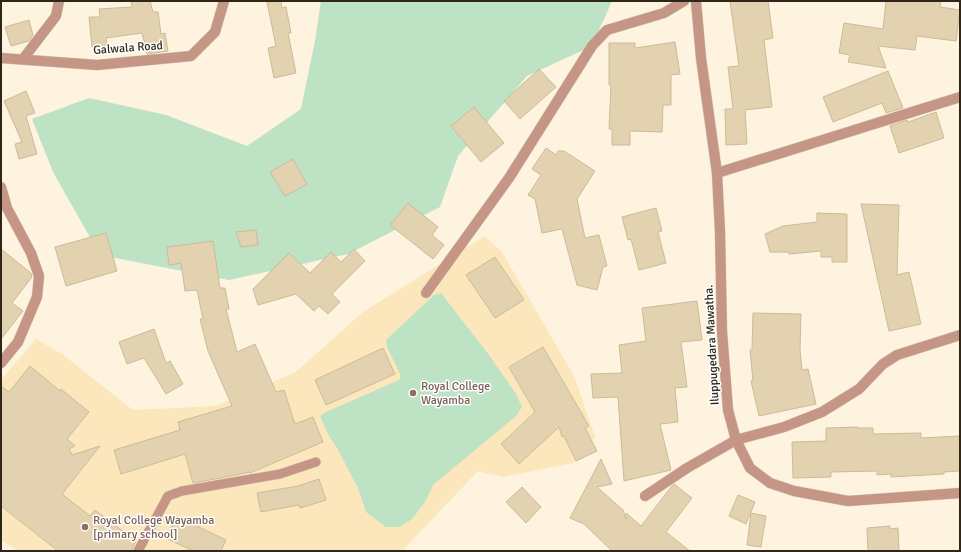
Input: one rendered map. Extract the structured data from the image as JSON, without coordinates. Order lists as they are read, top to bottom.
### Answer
{
  "streets": {
    "street": ["Galwala Road", "Iluppugedara Mawatha."]
  },
  "places": ["Royal College Wayamba", "Royal College Wayamba [primary school]"]
}
